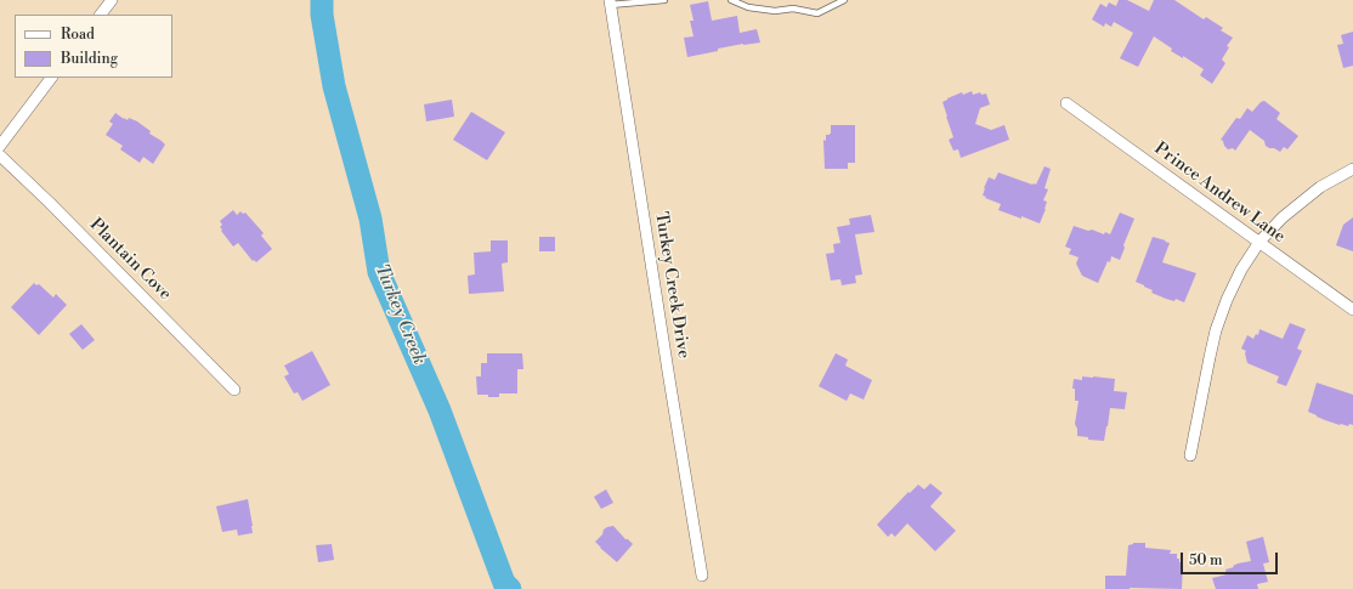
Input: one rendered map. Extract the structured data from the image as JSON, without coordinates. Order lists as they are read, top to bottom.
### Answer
{
  "streets": {
    "street": ["Prince Andrew Lane", "Plantain Cove", "Turkey Creek Drive"]
  },
  "water": ["Turkey Creek"],
  "legend": ["Road", "Building"],
  "scale_bar": "50 m"
}
